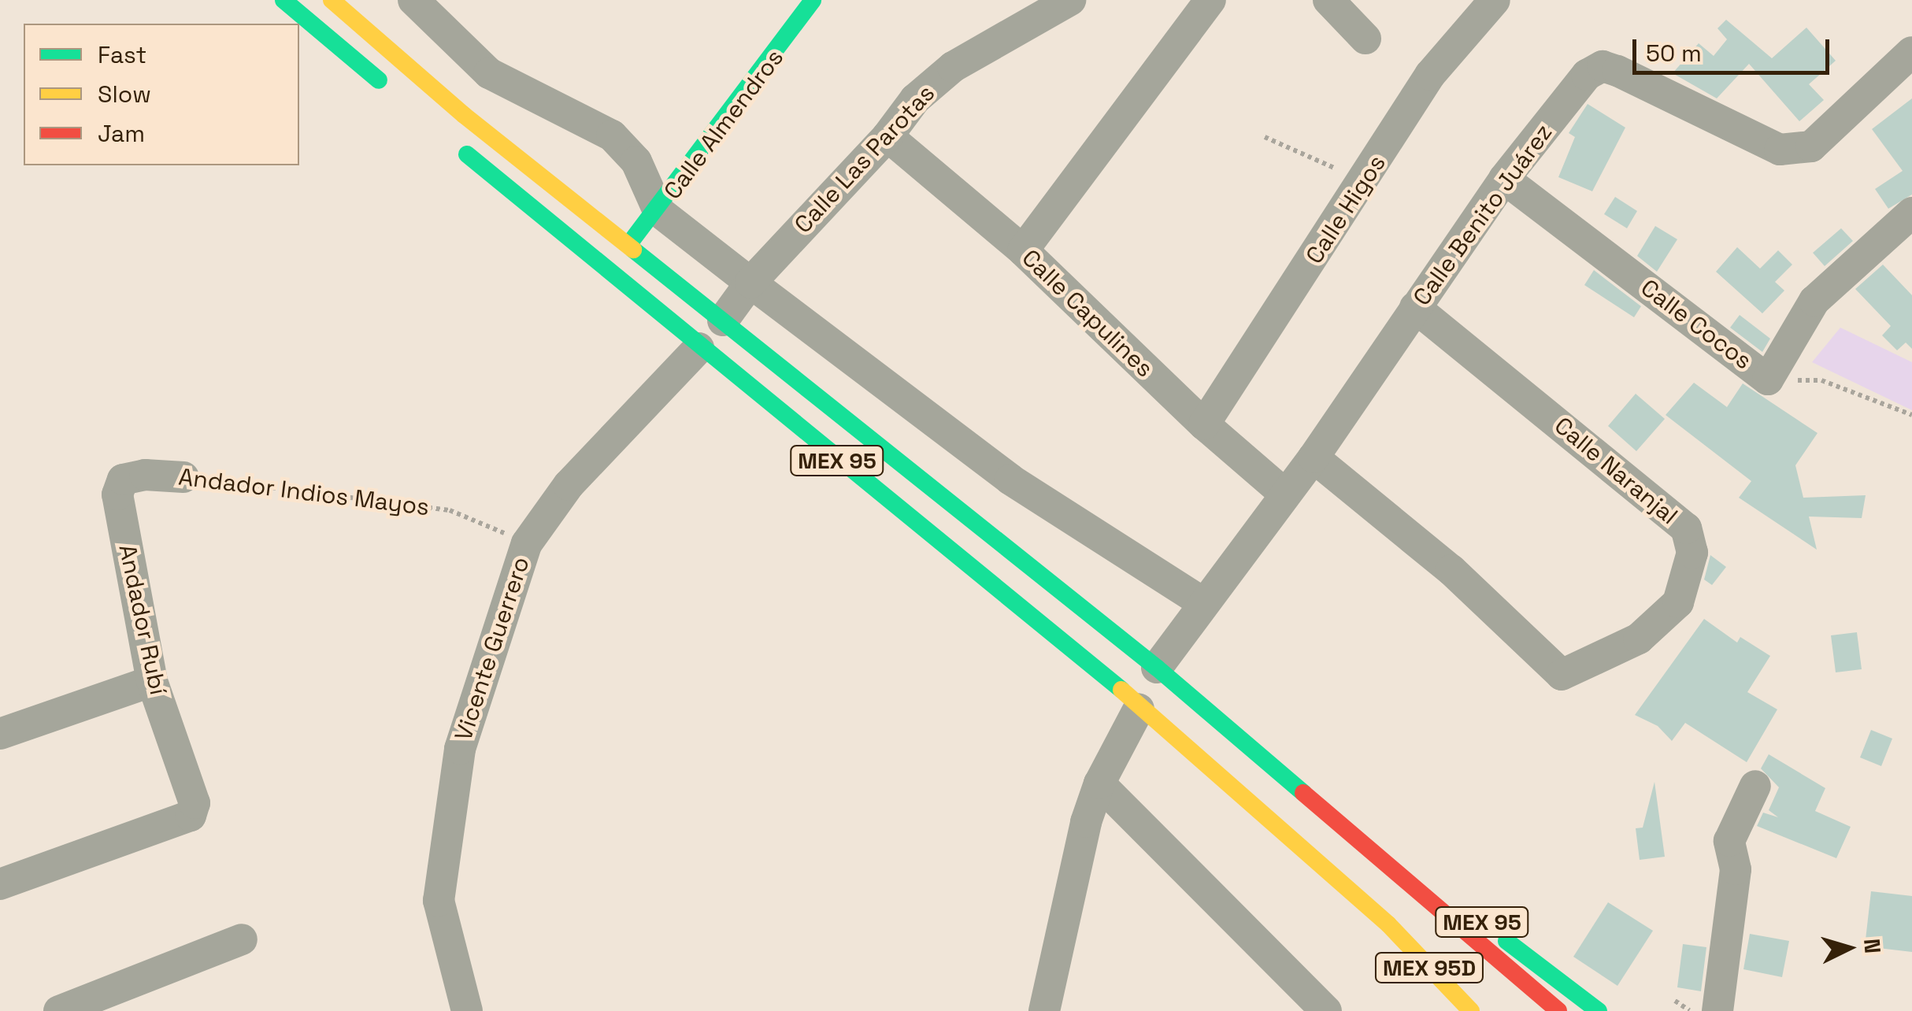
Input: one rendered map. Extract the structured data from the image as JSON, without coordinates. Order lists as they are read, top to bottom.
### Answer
{
  "streets": {
    "main road": ["Calle Almendros", "MEX 95", "MEX 95D"],
    "street": [
      "Calle Las Parotas",
      "Calle Higos",
      "Calle Benito Juárez",
      "Calle Capulines",
      "Calle Cocos",
      "Calle Naranjal",
      "Andador Indios Mayos",
      "Andador Rubí",
      "Vicente Guerrero"
    ]
  },
  "crossings": [
    ["Calle Almendros", "MEX 95"],
    ["Calle Las Parotas", "Calle Capulines"],
    ["Calle Las Parotas", "MEX 95"],
    ["Calle Higos", "Calle Capulines"],
    ["Calle Benito Juárez", "Calle Capulines"],
    ["Calle Benito Juárez", "Calle Cocos"],
    ["Calle Benito Juárez", "MEX 95"],
    ["Calle Benito Juárez", "Calle Naranjal"],
    ["MEX 95", "Vicente Guerrero"],
    ["MEX 95", "MEX 95D"],
    ["Andador Indios Mayos", "Andador Rubí"],
    ["Andador Indios Mayos", "Vicente Guerrero"]
  ],
  "legend": ["Fast", "Slow", "Jam"],
  "scale_bar": "50 m",
  "north": "right"
}
